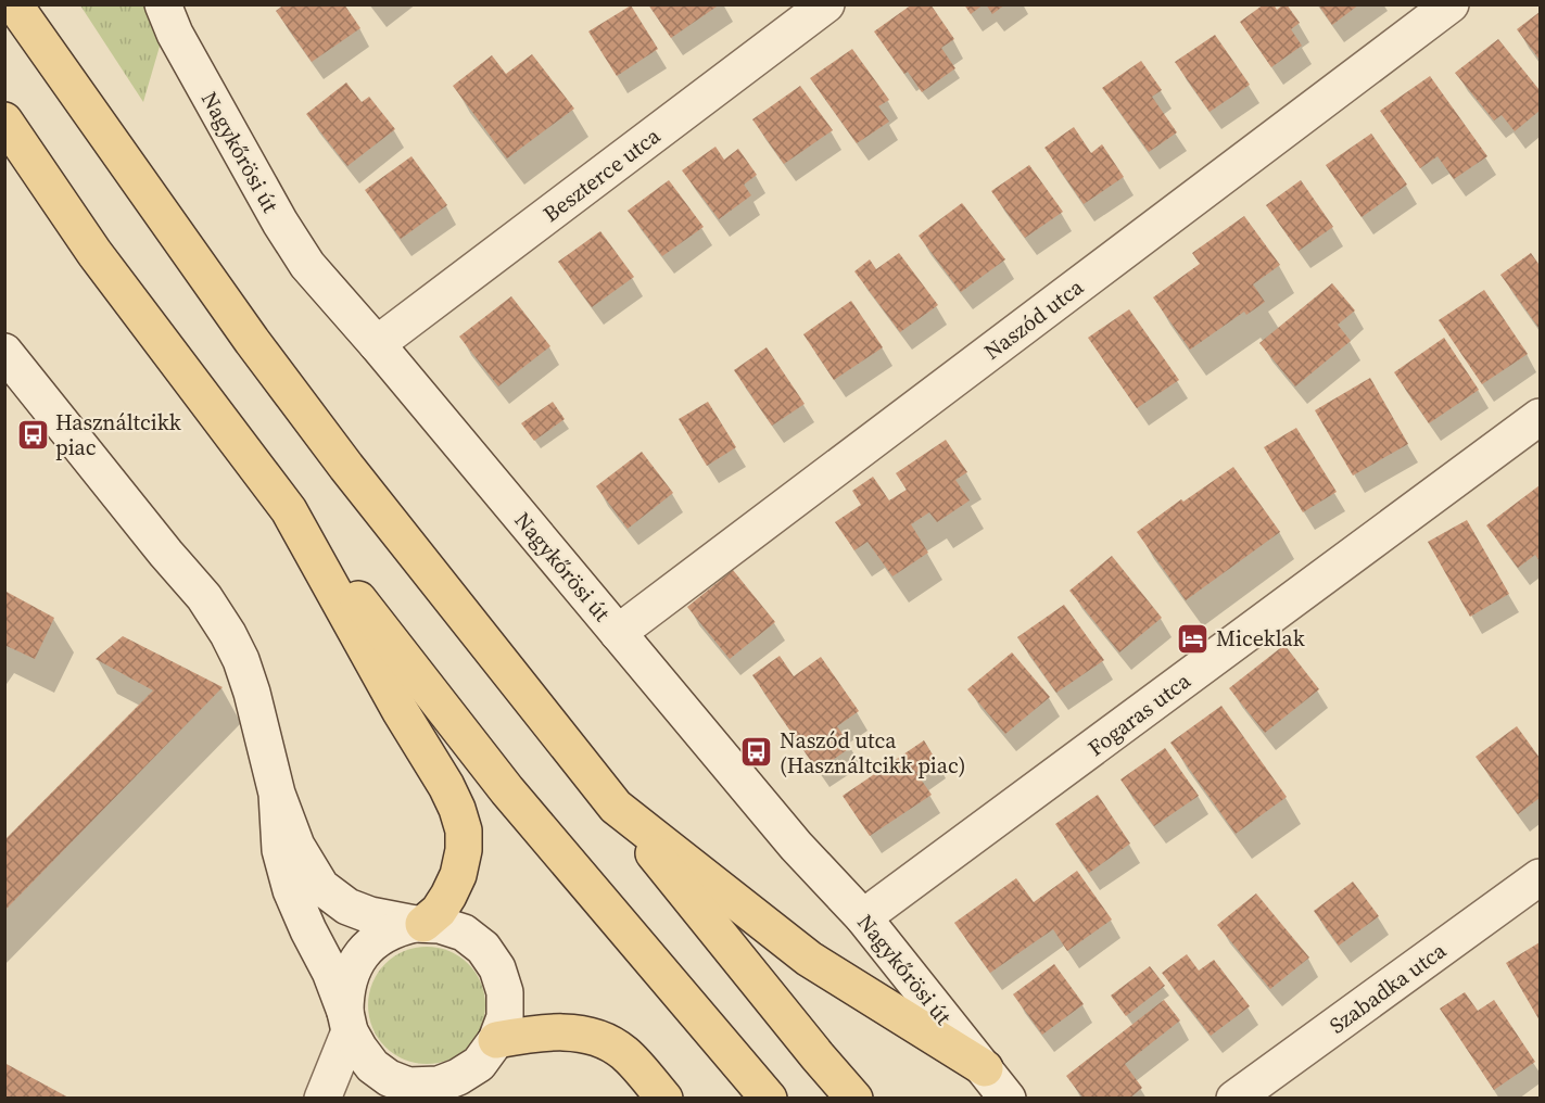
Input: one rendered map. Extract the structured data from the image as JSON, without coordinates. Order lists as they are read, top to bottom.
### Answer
{
  "streets": {
    "street": [
      "Nagykőrösi út",
      "Beszterce utca",
      "Naszód utca",
      "Fogaras utca",
      "Szabadka utca"
    ]
  },
  "crossings": [
    ["Nagykőrösi út", "Beszterce utca"],
    ["Nagykőrösi út", "Naszód utca"],
    ["Nagykőrösi út", "Fogaras utca"]
  ],
  "places": {
    "bus stop": ["Használtcikk piac", "Naszód utca (Használtcikk piac)"],
    "hotel": ["Miceklak"]
  }
}
